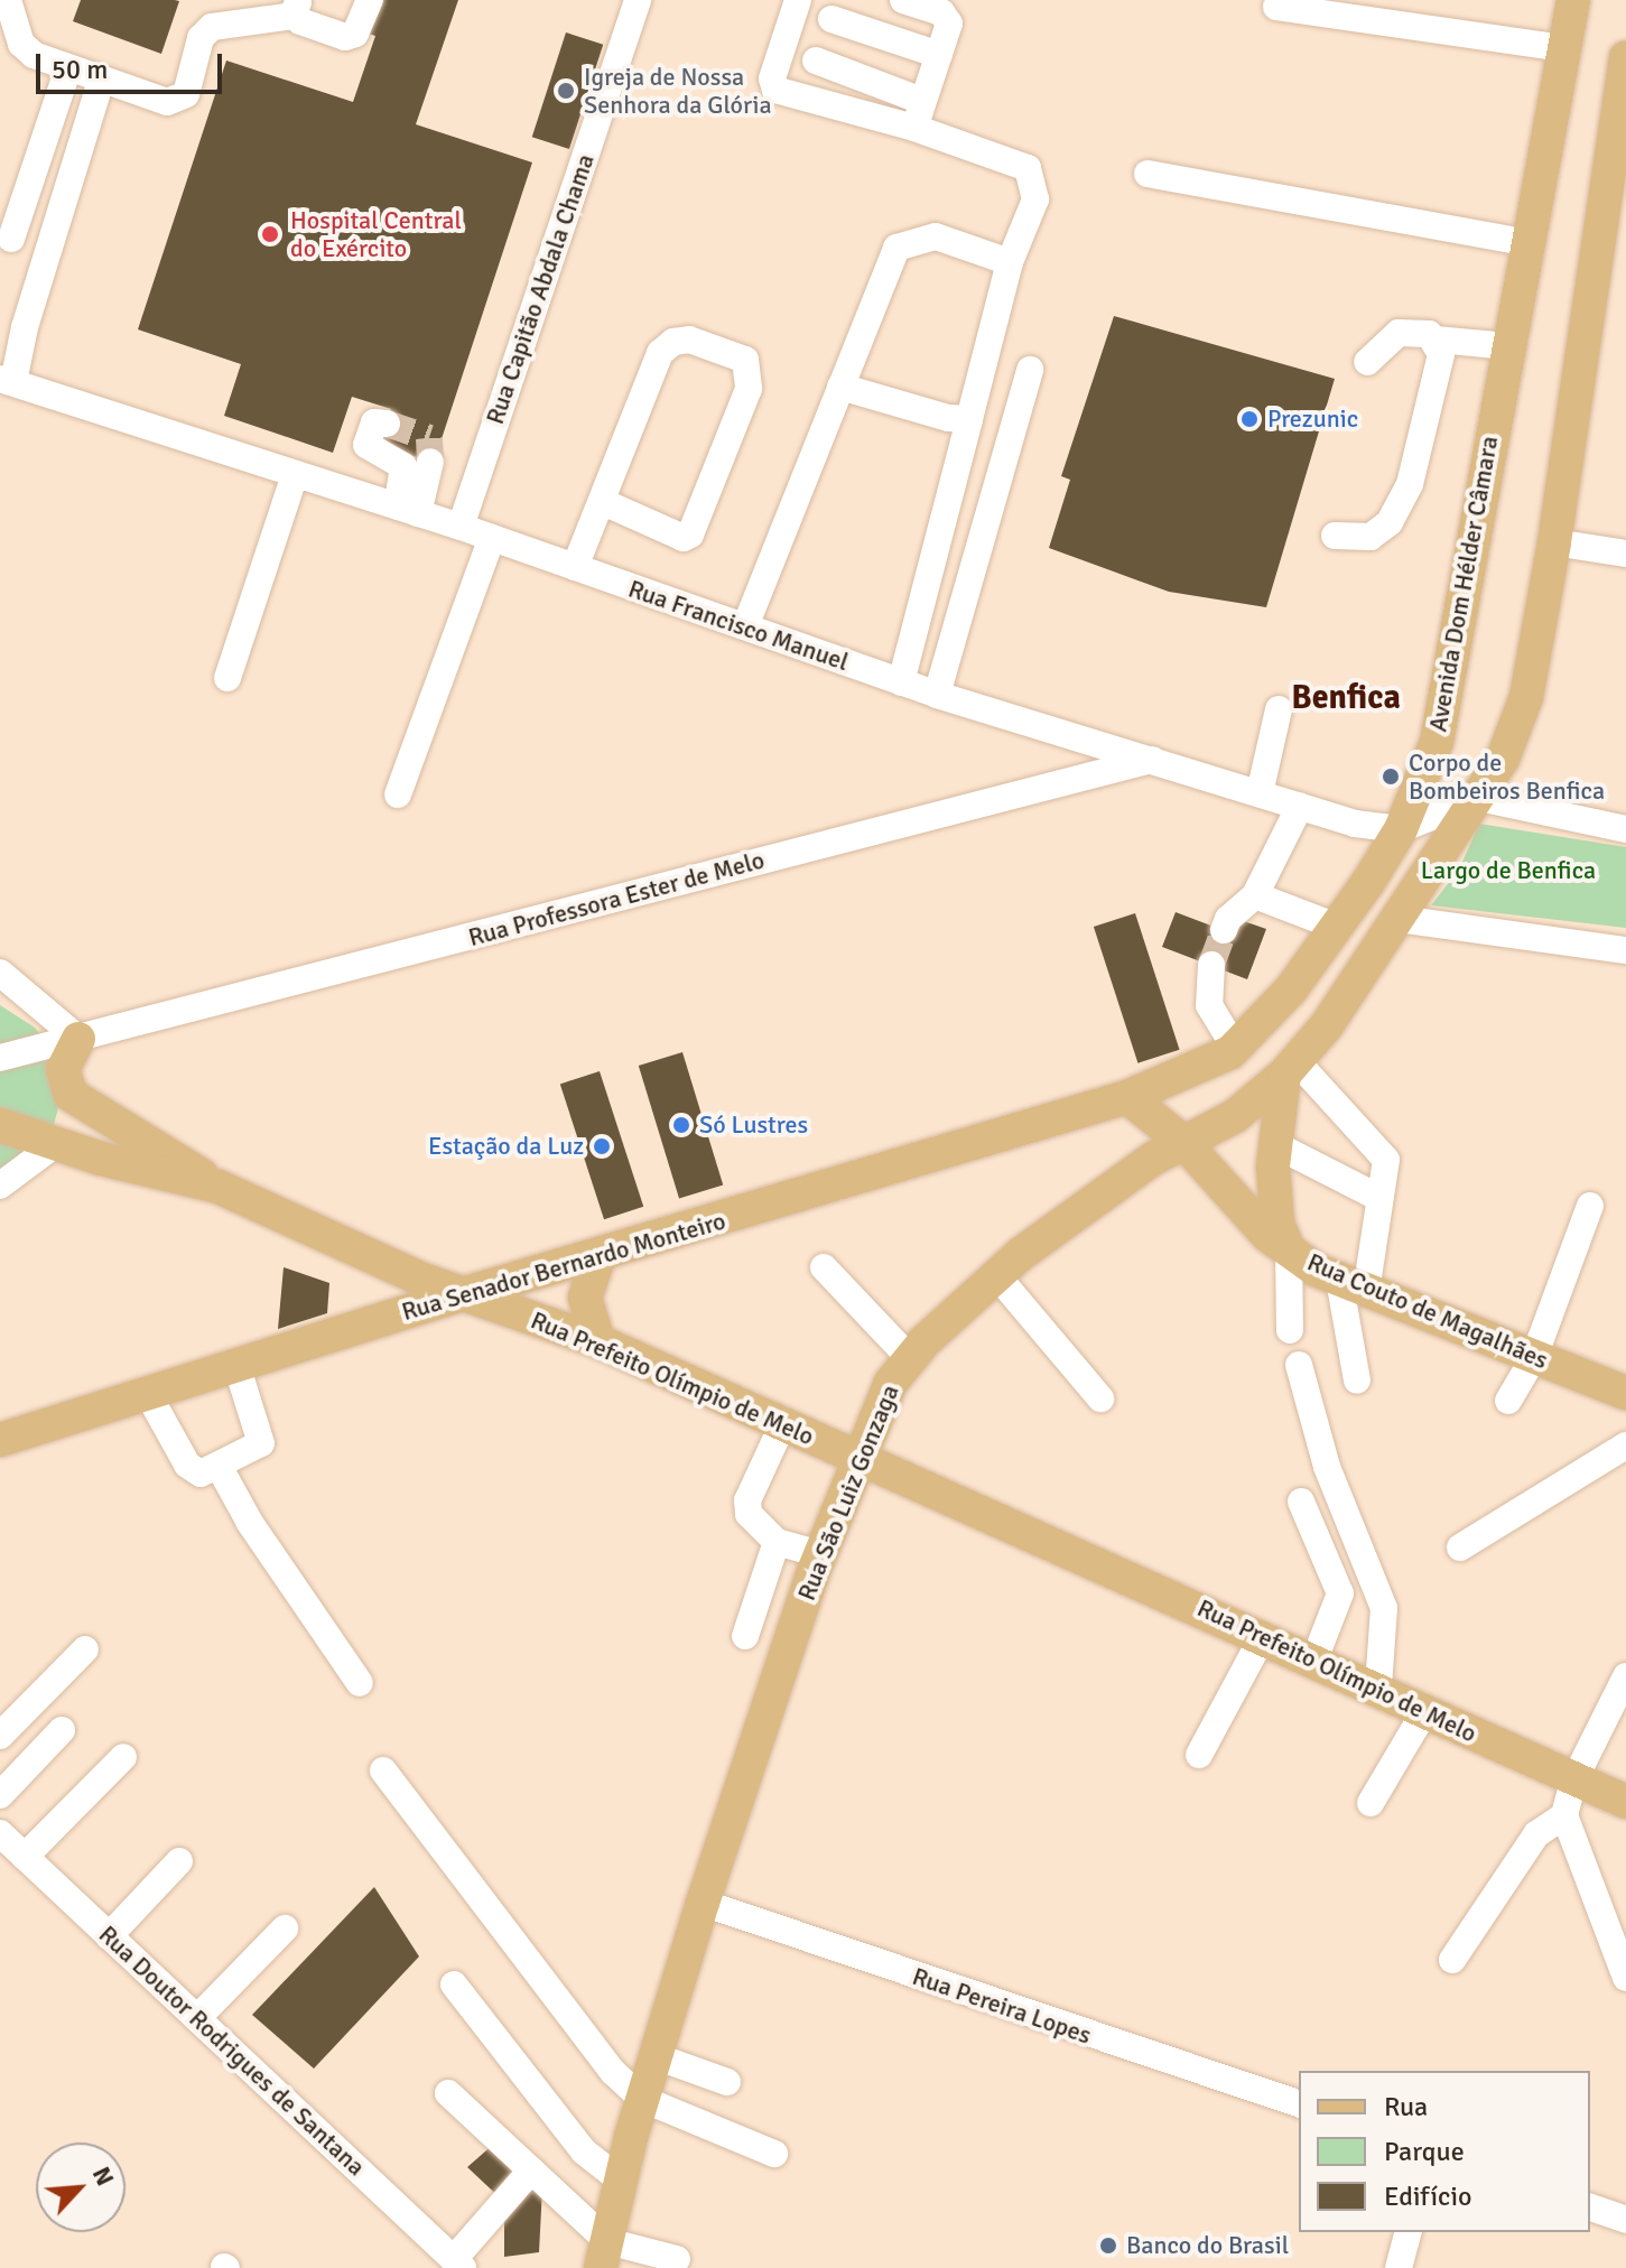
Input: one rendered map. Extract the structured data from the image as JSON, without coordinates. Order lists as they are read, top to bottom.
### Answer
{
  "streets": {
    "main road": [
      "Avenida Dom Hélder Câmara",
      "Rua Senador Bernardo Monteiro",
      "Rua Couto de Magalhães",
      "Rua Prefeito Olímpio de Melo",
      "Rua São Luiz Gonzaga"
    ],
    "street": [
      "Rua Capitão Abdala Chama",
      "Rua Francisco Manuel",
      "Rua Professora Ester de Melo",
      "Rua Pereira Lopes",
      "Rua Doutor Rodrigues de Santana"
    ]
  },
  "crossings": [
    ["Rua Capitão Abdala Chama", "Rua Francisco Manuel"],
    ["Avenida Dom Hélder Câmara", "Rua Francisco Manuel"],
    ["Avenida Dom Hélder Câmara", "Rua Senador Bernardo Monteiro"],
    ["Avenida Dom Hélder Câmara", "Rua Couto de Magalhães"],
    ["Rua Francisco Manuel", "Rua Professora Ester de Melo"],
    ["Rua Senador Bernardo Monteiro", "Rua Couto de Magalhães"],
    ["Rua Senador Bernardo Monteiro", "Rua Prefeito Olímpio de Melo"],
    ["Rua Couto de Magalhães", "Rua São Luiz Gonzaga"],
    ["Rua Prefeito Olímpio de Melo", "Rua São Luiz Gonzaga"],
    ["Rua São Luiz Gonzaga", "Rua Pereira Lopes"]
  ],
  "districts": ["Benfica"],
  "parks": ["Largo de Benfica"],
  "places": [
    "Igreja de Nossa Senhora da Glória",
    "Hospital Central do Exército",
    "Prezunic",
    "Corpo de Bombeiros Benfica",
    "Só Lustres",
    "Estação da Luz",
    "Banco do Brasil"
  ],
  "legend": ["Rua", "Parque", "Edifício"],
  "scale_bar": "50 m",
  "north": "top right"
}
